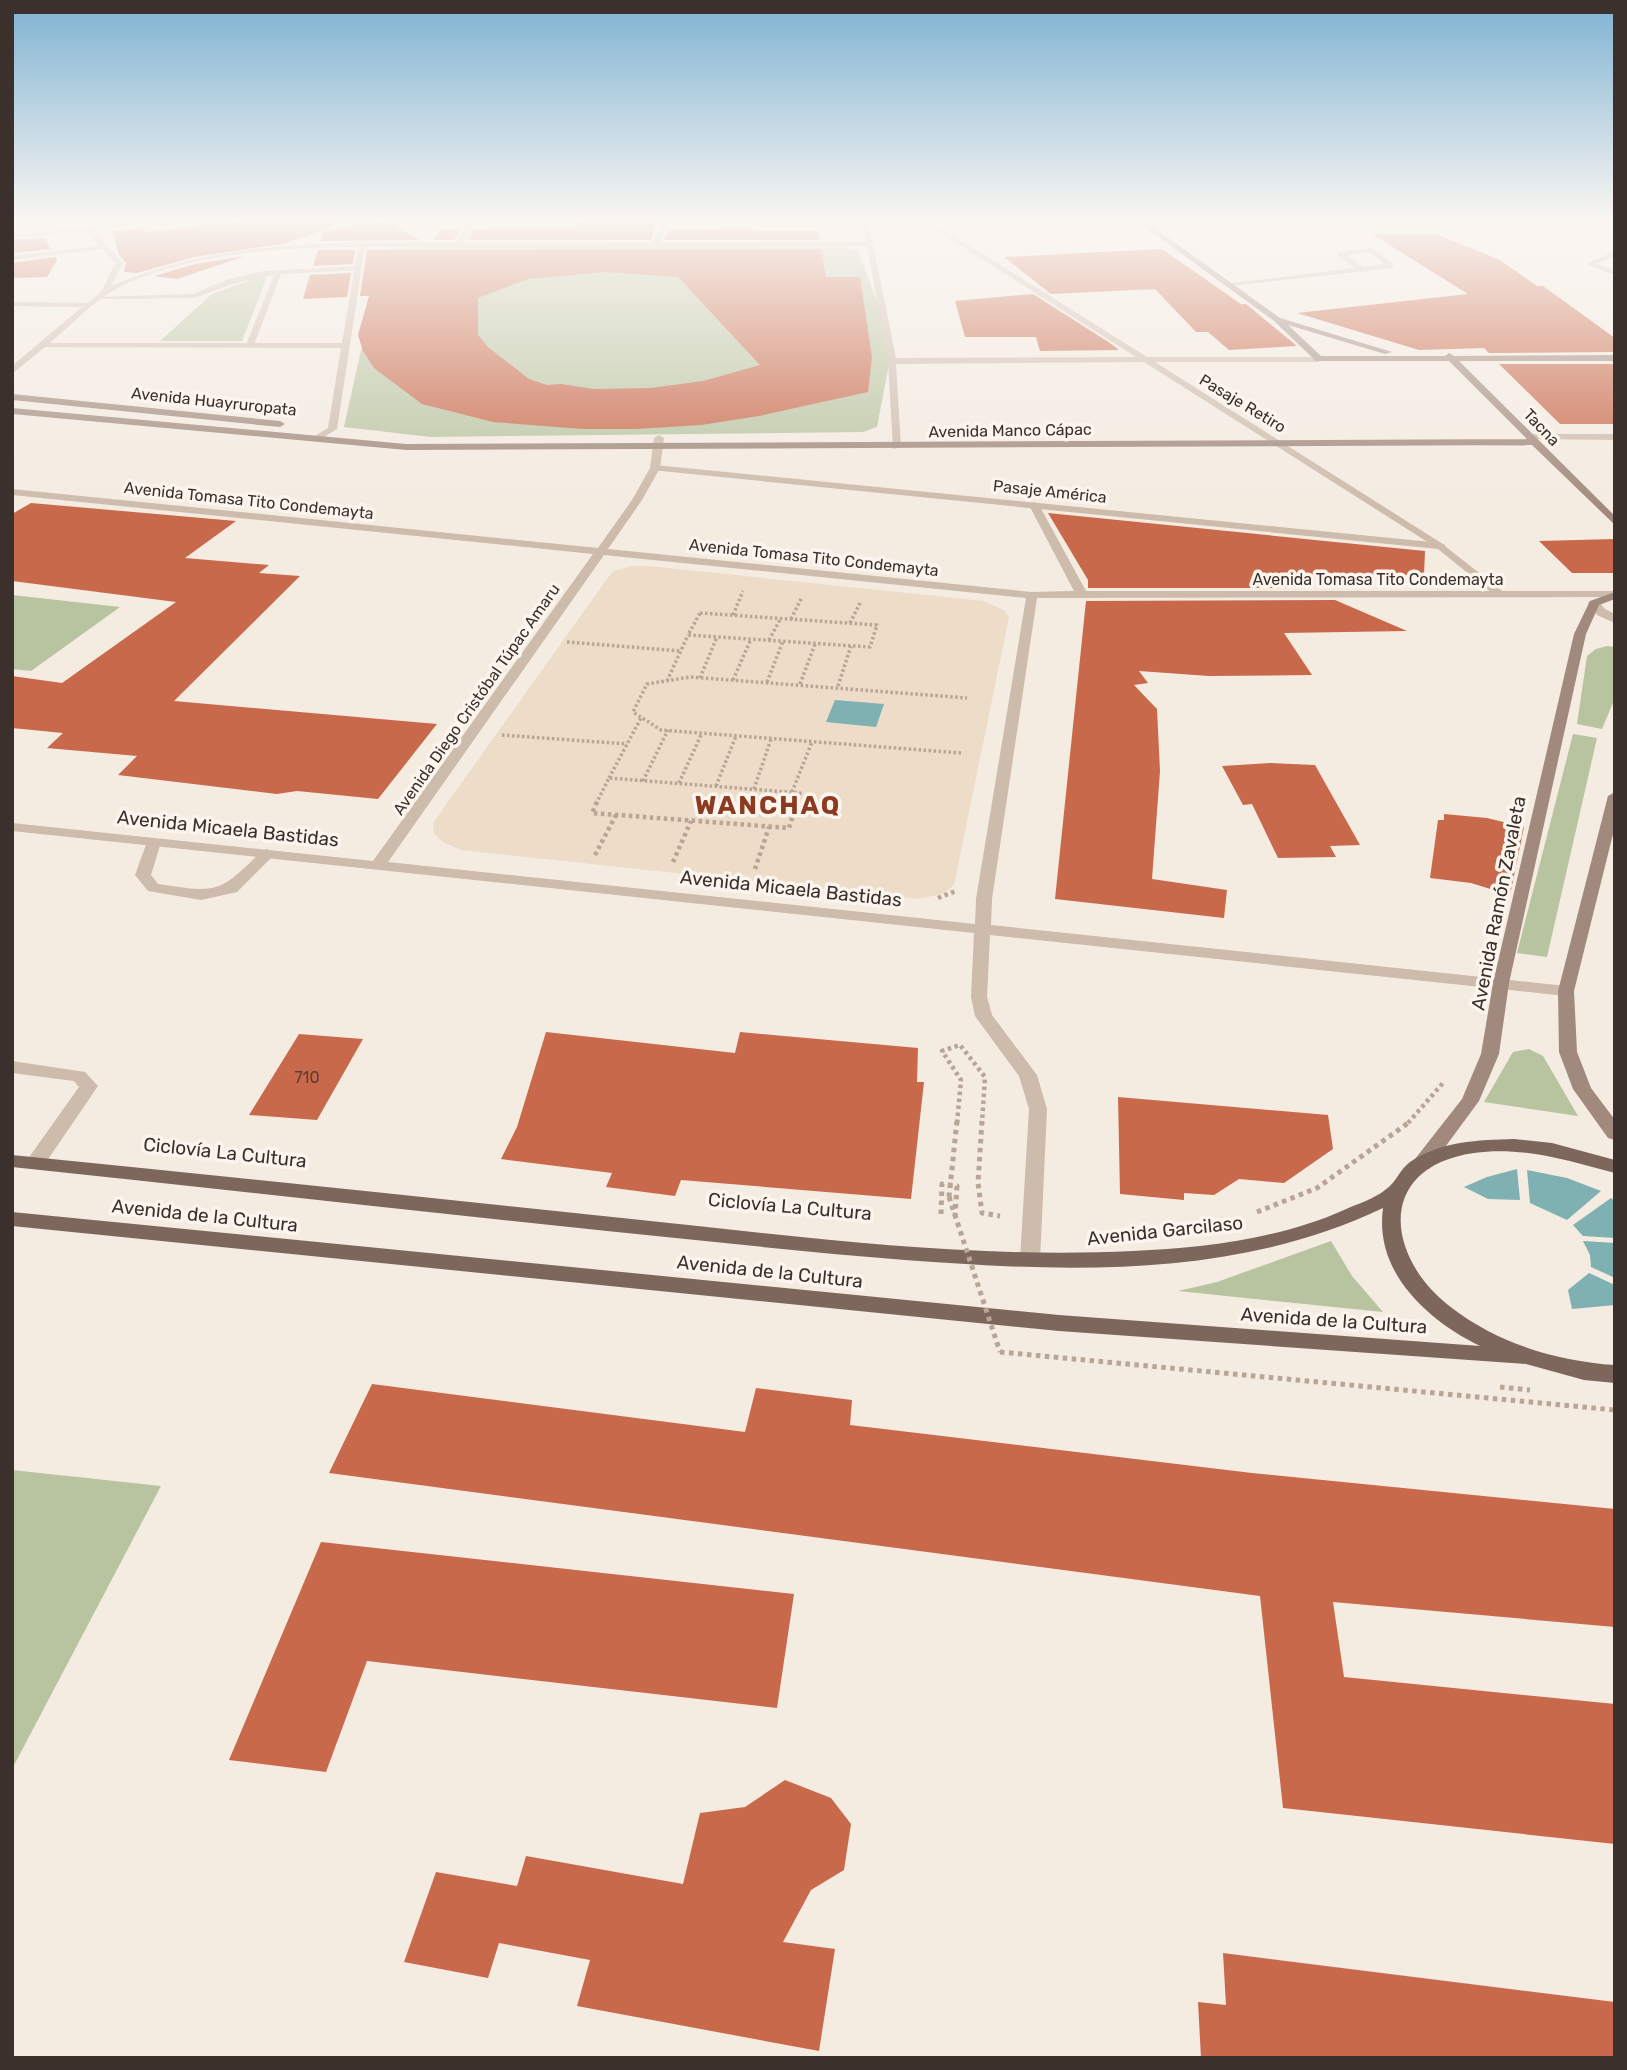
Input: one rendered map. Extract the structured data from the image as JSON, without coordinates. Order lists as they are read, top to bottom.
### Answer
{
  "streets": {
    "main road": [
      "Avenida Huayruropata",
      "Tacna",
      "Avenida Manco Cápac",
      "Avenida Ramón Zavaleta",
      "Avenida de la Cultura",
      "Avenida Garcilaso"
    ],
    "street": [
      "Pasaje Retiro",
      "Pasaje América",
      "Avenida Tomasa Tito Condemayta",
      "Avenida Diego Cristóbal Túpac Amaru",
      "Avenida Micaela Bastidas"
    ]
  },
  "crossings": [
    ["Avenida Huayruropata", "Avenida Manco Cápac"],
    ["Pasaje Retiro", "Avenida Manco Cápac"],
    ["Pasaje Retiro", "Pasaje América"],
    ["Pasaje Retiro", "Avenida Tomasa Tito Condemayta"],
    ["Tacna", "Avenida Manco Cápac"],
    ["Pasaje América", "Avenida Diego Cristóbal Túpac Amaru"],
    ["Avenida Tomasa Tito Condemayta", "Avenida Diego Cristóbal Túpac Amaru"],
    ["Avenida Diego Cristóbal Túpac Amaru", "Avenida Micaela Bastidas"],
    ["Avenida Micaela Bastidas", "Avenida Ramón Zavaleta"],
    ["Avenida Ramón Zavaleta", "Avenida Garcilaso"],
    ["Avenida de la Cultura", "Avenida Garcilaso"]
  ],
  "districts": ["WANCHAQ"],
  "house_numbers": ["710"]
}
